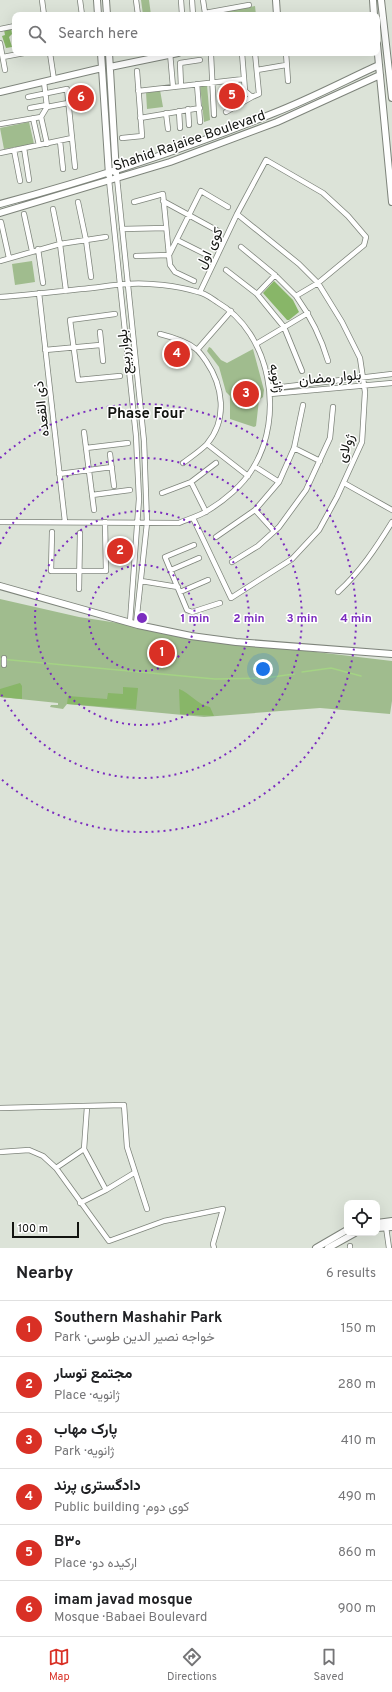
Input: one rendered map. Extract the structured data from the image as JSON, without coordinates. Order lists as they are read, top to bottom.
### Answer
{
  "streets": {
    "street": [
      "Shahid Rajaiee Boulevard",
      "کوی اول",
      "بلوارربیع",
      "بلوار رمضان",
      "ژانویه",
      "ذی القعده",
      "ژولای"
    ]
  },
  "crossings": [
    ["Shahid Rajaiee Boulevard", "بلوارربیع"],
    ["کوی اول", "ژانویه"],
    ["کوی اول", "ژولای"],
    ["بلوارربیع", "ژانویه"],
    ["بلوار رمضان", "ژانویه"],
    ["بلوار رمضان", "ژولای"],
    ["ژانویه", "ذی القعده"],
    ["ژانویه", "ژولای"]
  ],
  "districts": ["Phase Four"],
  "scale_bar": "100 m",
  "page": {
    "search": "Search here",
    "pins": [
      "5",
      "6",
      "4",
      "3",
      "2",
      "1"
    ],
    "scale": "100 m",
    "heading": ["Nearby", "6 results"],
    "list": [
      {
        "mark": "1",
        "name": "Southern Mashahir Park",
        "note": "Park · خواجه نصیر الدین طوسی",
        "value": "150 m"
      },
      {
        "mark": "2",
        "name": "مجتمع توسار",
        "note": "Place · ژانویه",
        "value": "280 m"
      },
      {
        "mark": "3",
        "name": "پارک مهاب",
        "note": "Park · ژانویه",
        "value": "410 m"
      },
      {
        "mark": "4",
        "name": "دادگستری پرند",
        "note": "Public building · کوی دوم",
        "value": "490 m"
      },
      {
        "mark": "5",
        "name": "B۳۰",
        "note": "Place · ارکیده دو",
        "value": "860 m"
      },
      {
        "mark": "6",
        "name": "imam javad mosque",
        "note": "Mosque · Babaei Boulevard",
        "value": "900 m"
      }
    ],
    "nav": ["Map", "Directions", "Saved"]
  },
  "rings": [
    "1 min",
    "2 min",
    "3 min",
    "4 min"
  ]
}
